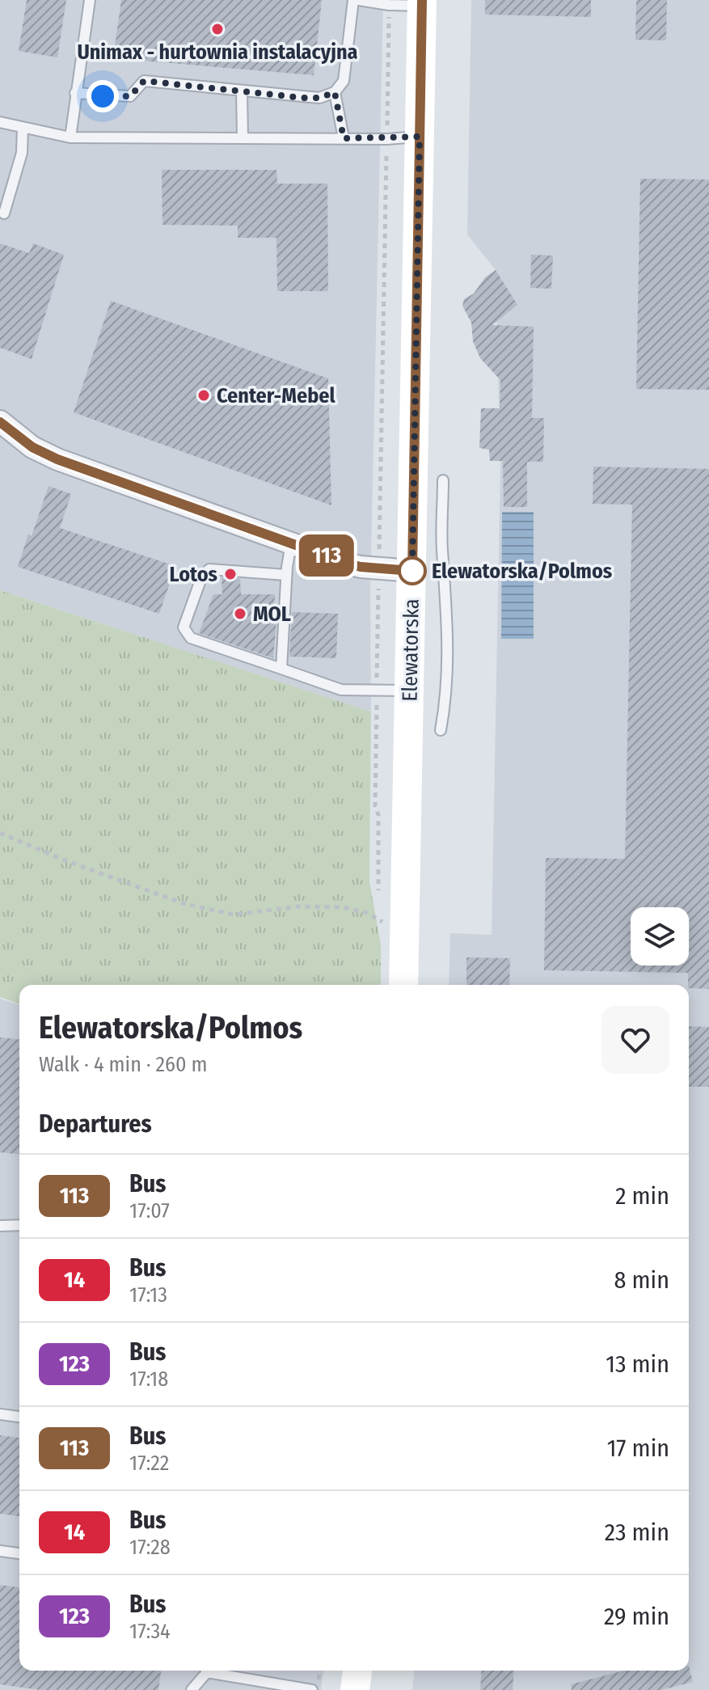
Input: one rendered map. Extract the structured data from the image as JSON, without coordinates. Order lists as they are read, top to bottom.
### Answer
{
  "streets": {
    "street": ["Elewatorska"]
  },
  "places": [
    "Unimax - hurtownia instalacyjna",
    "Center-Mebel",
    "Elewatorska/Polmos",
    "Lotos",
    "MOL"
  ],
  "lines": ["bus line 113"],
  "page": {
    "on_map": "113",
    "heading": [
      ["Elewatorska/Polmos", "Walk · 4 min · 260 m"],
      "Departures"
    ],
    "list": [
      {
        "mark": "113",
        "name": "Bus",
        "note": "17:07",
        "value": "2 min"
      },
      {
        "mark": "14",
        "name": "Bus",
        "note": "17:13",
        "value": "8 min"
      },
      {
        "mark": "123",
        "name": "Bus",
        "note": "17:18",
        "value": "13 min"
      },
      {
        "mark": "113",
        "name": "Bus",
        "note": "17:22",
        "value": "17 min"
      },
      {
        "mark": "14",
        "name": "Bus",
        "note": "17:28",
        "value": "23 min"
      },
      {
        "mark": "123",
        "name": "Bus",
        "note": "17:34",
        "value": "29 min"
      }
    ]
  }
}
